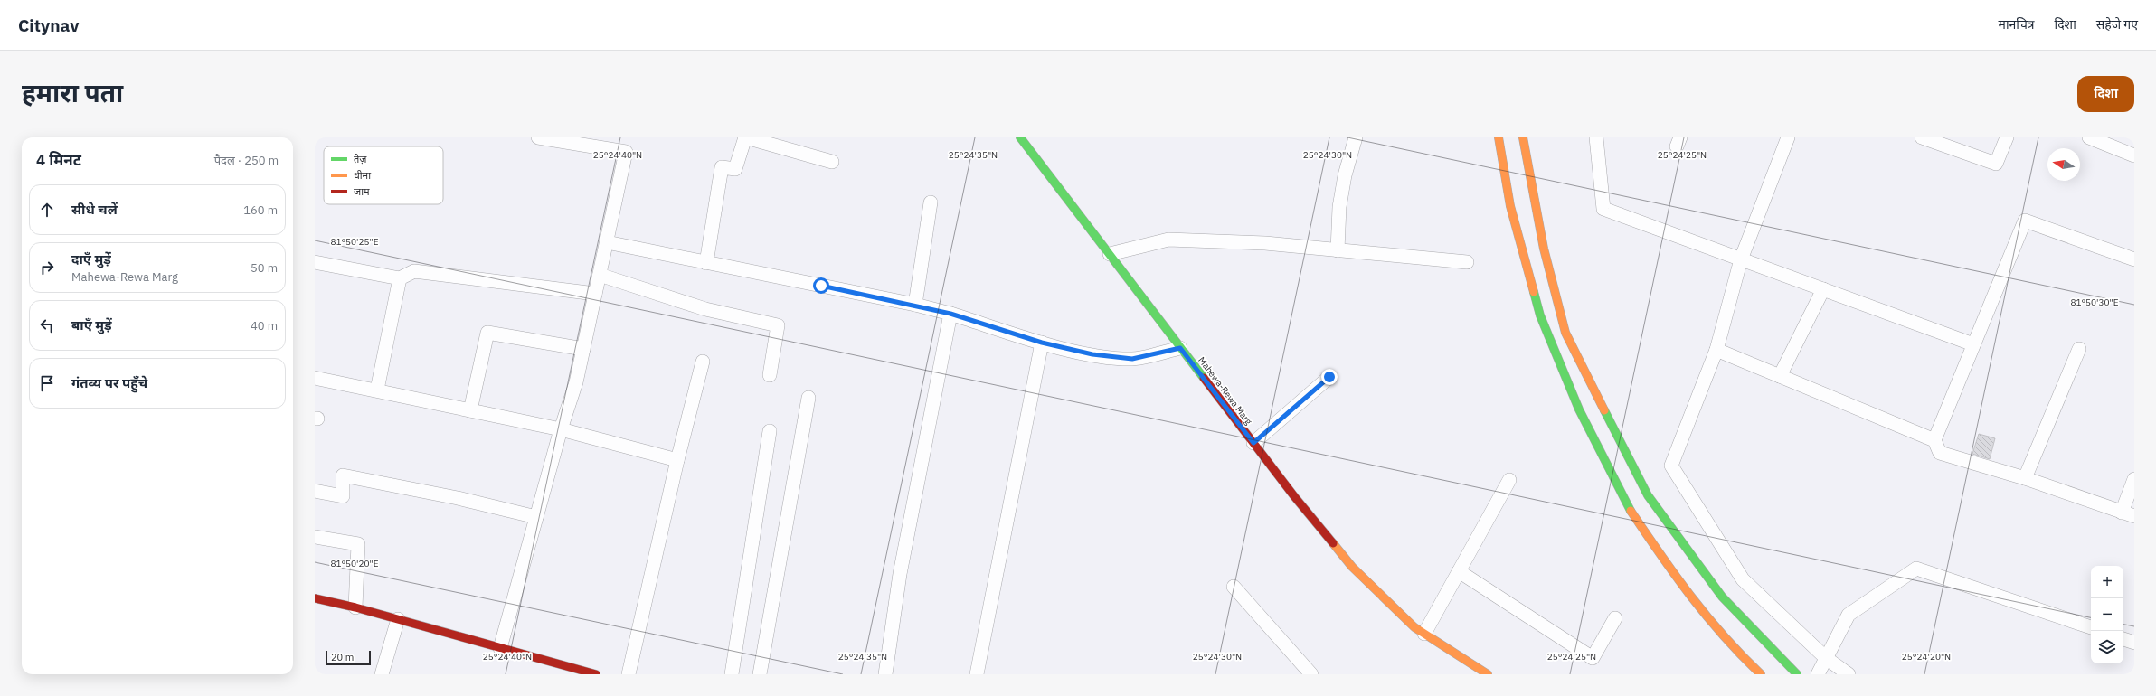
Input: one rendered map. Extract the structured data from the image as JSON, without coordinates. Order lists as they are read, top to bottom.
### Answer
{
  "streets": {
    "main road": ["Mahewa-Rewa Marg"]
  },
  "legend": ["तेज़", "धीमा", "जाम"],
  "scale_bar": "20 m",
  "north": "left",
  "page": {
    "header": "Citynav",
    "nav": ["मानचित्र", "दिशा", "सहेजे गए"],
    "title": "हमारा पता",
    "buttons": "दिशा",
    "heading": ["4 मिनट", "पैदल · 250 m"],
    "list": [
      ["सीधे चलें", "160 m"],
      ["दाएँ मुड़ें", "Mahewa-Rewa Marg", "50 m"],
      ["बाएँ मुड़ें", "40 m"],
      "गंतव्य पर पहुँचे"
    ],
    "map_buttons": ["+", "−"],
    "scale": "20 m"
  },
  "coordinates": [
    "25°24'40\"N",
    "25°24'35\"N",
    "25°24'30\"N",
    "25°24'25\"N",
    "81°50'25\"E",
    "81°50'30\"E",
    "81°50'20\"E",
    "25°24'20\"N"
  ]
}
